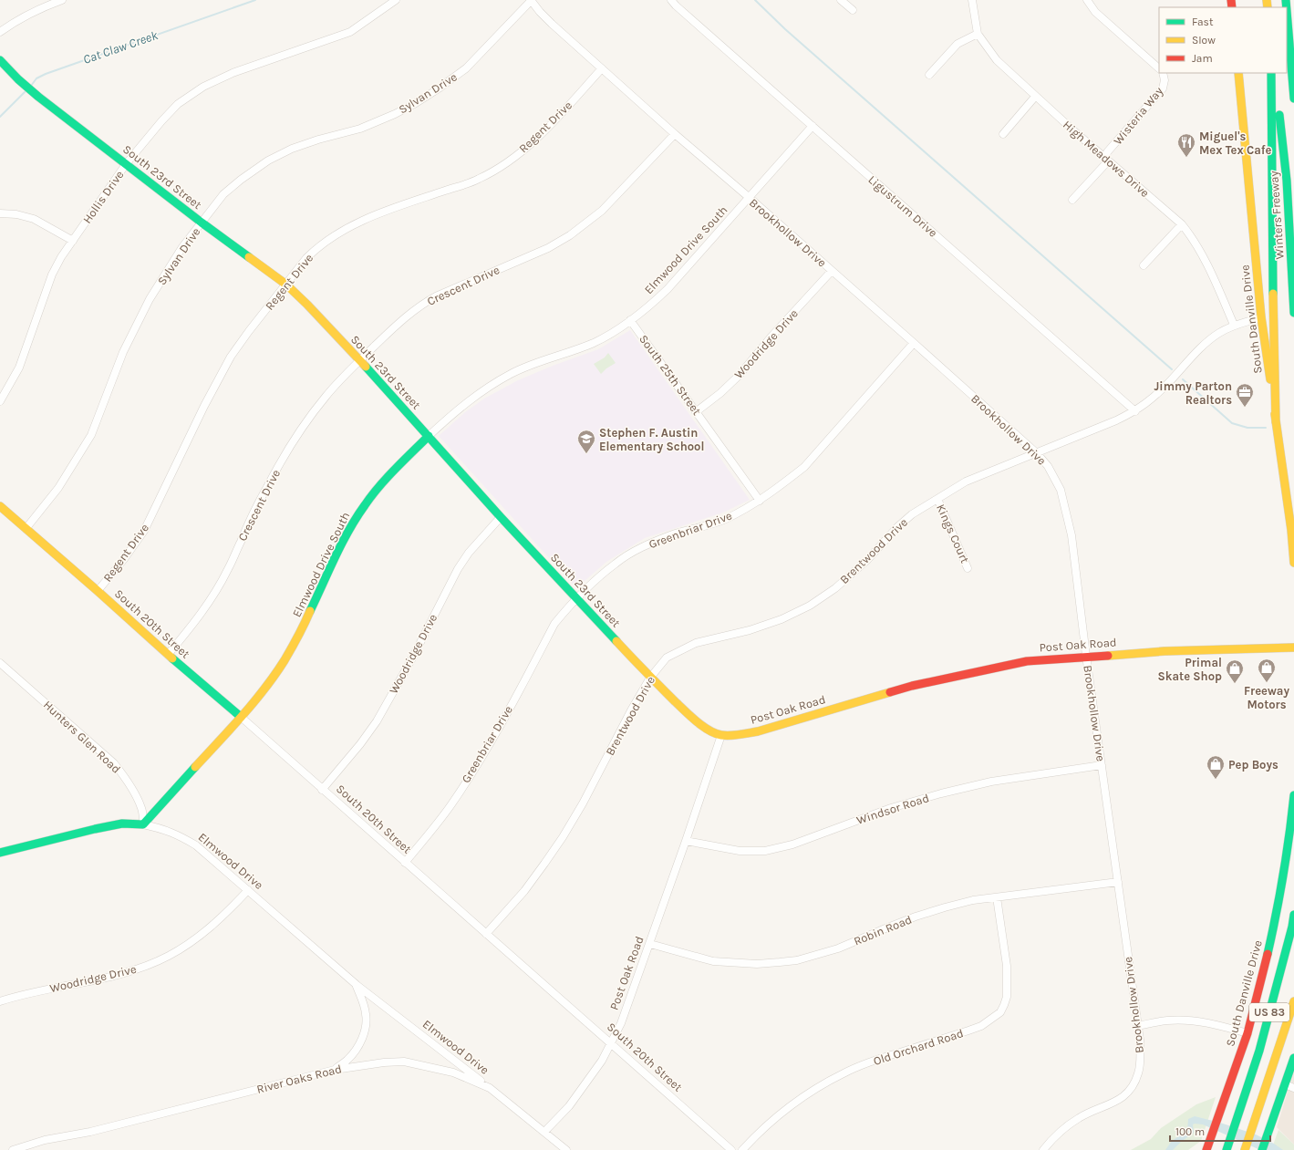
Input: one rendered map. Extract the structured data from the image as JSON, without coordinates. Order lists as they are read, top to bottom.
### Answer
{
  "streets": {
    "main road": [
      "South 23rd Street",
      "Winters Freeway",
      "Elmwood Drive South",
      "South Danville Drive",
      "South 20th Street",
      "Post Oak Road",
      "Elmwood Drive",
      "US 83"
    ],
    "street": [
      "Sylvan Drive",
      "Wisteria Way",
      "Regent Drive",
      "High Meadows Drive",
      "Hollis Drive",
      "Ligustrum Drive",
      "Brookhollow Drive",
      "Crescent Drive",
      "Woodridge Drive",
      "South 25th Street",
      "Greenbriar Drive",
      "Kings Court",
      "Brentwood Drive",
      "Hunters Glen Road",
      "Windsor Road",
      "Robin Road",
      "Old Orchard Road",
      "River Oaks Road"
    ]
  },
  "crossings": [
    ["Sylvan Drive", "South 23rd Street"],
    ["Sylvan Drive", "Brookhollow Drive"],
    ["Sylvan Drive", "South 20th Street"],
    ["Wisteria Way", "High Meadows Drive"],
    ["Regent Drive", "South 23rd Street"],
    ["Regent Drive", "Brookhollow Drive"],
    ["Regent Drive", "South 20th Street"],
    ["High Meadows Drive", "Brentwood Drive"],
    ["South 23rd Street", "Hollis Drive"],
    ["South 23rd Street", "Elmwood Drive South"],
    ["South 23rd Street", "Crescent Drive"],
    ["South 23rd Street", "Woodridge Drive"],
    ["South 23rd Street", "Greenbriar Drive"],
    ["South 23rd Street", "Brentwood Drive"],
    ["South 23rd Street", "Post Oak Road"],
    ["Ligustrum Drive", "Elmwood Drive South"],
    ["Ligustrum Drive", "Brentwood Drive"],
    ["Brookhollow Drive", "Elmwood Drive South"],
    ["Brookhollow Drive", "Crescent Drive"],
    ["Brookhollow Drive", "Woodridge Drive"],
    ["Brookhollow Drive", "Greenbriar Drive"],
    ["Brookhollow Drive", "Brentwood Drive"],
    ["Brookhollow Drive", "Post Oak Road"],
    ["Brookhollow Drive", "Windsor Road"],
    ["Brookhollow Drive", "Robin Road"],
    ["Elmwood Drive South", "South 25th Street"],
    ["Elmwood Drive South", "South 20th Street"],
    ["Elmwood Drive South", "Hunters Glen Road"],
    ["Elmwood Drive South", "Elmwood Drive"],
    ["Crescent Drive", "South 20th Street"],
    ["South Danville Drive", "Brentwood Drive"],
    ["Woodridge Drive", "South 25th Street"],
    ["Woodridge Drive", "South 20th Street"],
    ["Woodridge Drive", "Elmwood Drive"],
    ["South 25th Street", "Greenbriar Drive"],
    ["Greenbriar Drive", "South 20th Street"],
    ["Kings Court", "Brentwood Drive"],
    ["Brentwood Drive", "South 20th Street"],
    ["South 20th Street", "Post Oak Road"],
    ["Post Oak Road", "Windsor Road"],
    ["Post Oak Road", "Robin Road"],
    ["Post Oak Road", "River Oaks Road"],
    ["Hunters Glen Road", "Elmwood Drive"],
    ["Elmwood Drive", "River Oaks Road"],
    ["Robin Road", "Old Orchard Road"]
  ],
  "water": ["Cat Claw Creek"],
  "places": {
    "restaurant": ["Miguel's Mex Tex Cafe"],
    "office": ["Jimmy Parton Realtors"],
    "school or university": ["Stephen F. Austin Elementary School"],
    "shop": ["Freeway Motors", "Primal Skate Shop", "Pep Boys"]
  },
  "legend": ["Fast", "Slow", "Jam"],
  "scale_bar": "100 m"
}
